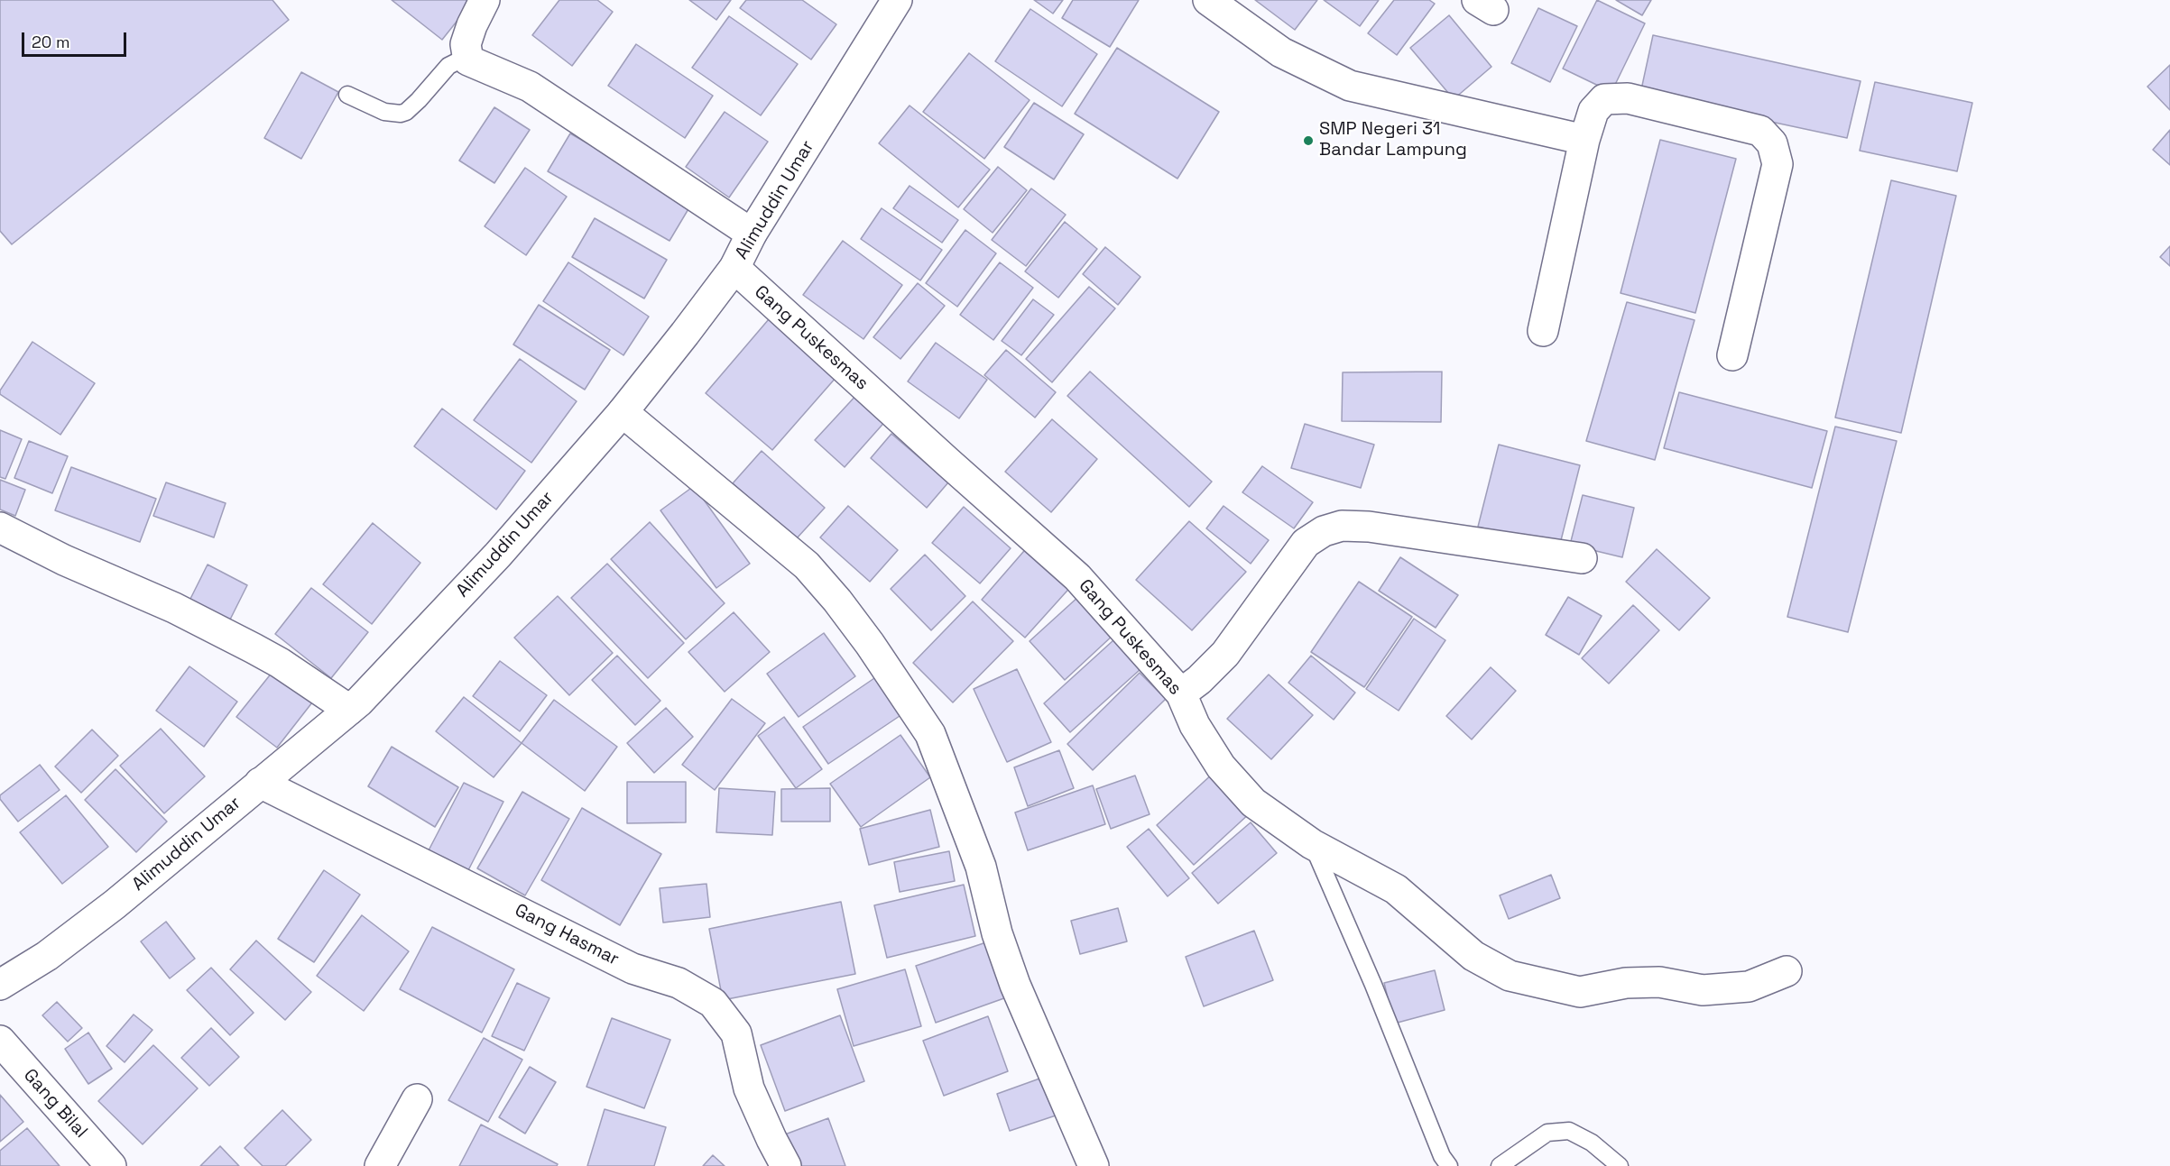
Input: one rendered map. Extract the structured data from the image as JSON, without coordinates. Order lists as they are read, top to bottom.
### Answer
{
  "streets": {
    "street": [
      "Alimuddin Umar",
      "Gang Puskesmas",
      "Gang Hasmar",
      "Gang Bilal"
    ]
  },
  "crossings": [
    ["Alimuddin Umar", "Gang Puskesmas"],
    ["Alimuddin Umar", "Gang Hasmar"]
  ],
  "places": ["SMP Negeri 31 Bandar Lampung"],
  "scale_bar": "20 m"
}
